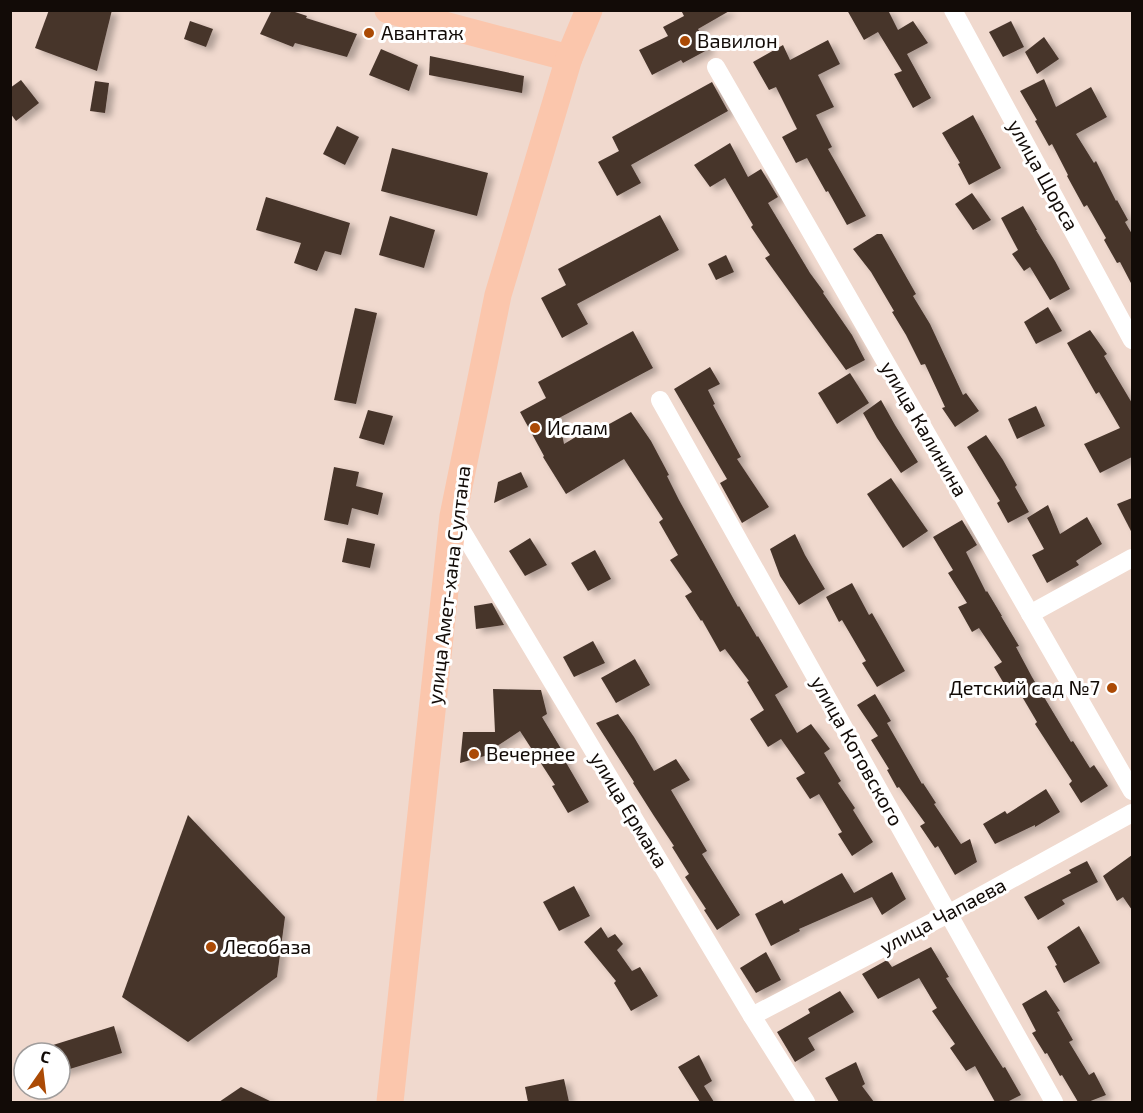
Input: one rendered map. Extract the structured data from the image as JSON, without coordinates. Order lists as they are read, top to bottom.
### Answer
{
  "streets": {
    "main road": ["улица Амет-хана Султана"],
    "street": [
      "улица Щорса",
      "улица Калинина",
      "улица Котовского",
      "улица Ермака",
      "улица Чапаева"
    ]
  },
  "crossings": [
    ["улица Амет-хана Султана", "улица Ермака"],
    ["улица Котовского", "улица Чапаева"],
    ["улица Ермака", "улица Чапаева"]
  ],
  "places": [
    "Авантаж",
    "Вавилон",
    "Ислам",
    "Детский сад №7",
    "Вечернее",
    "Лесобаза"
  ],
  "north": "top"
}
